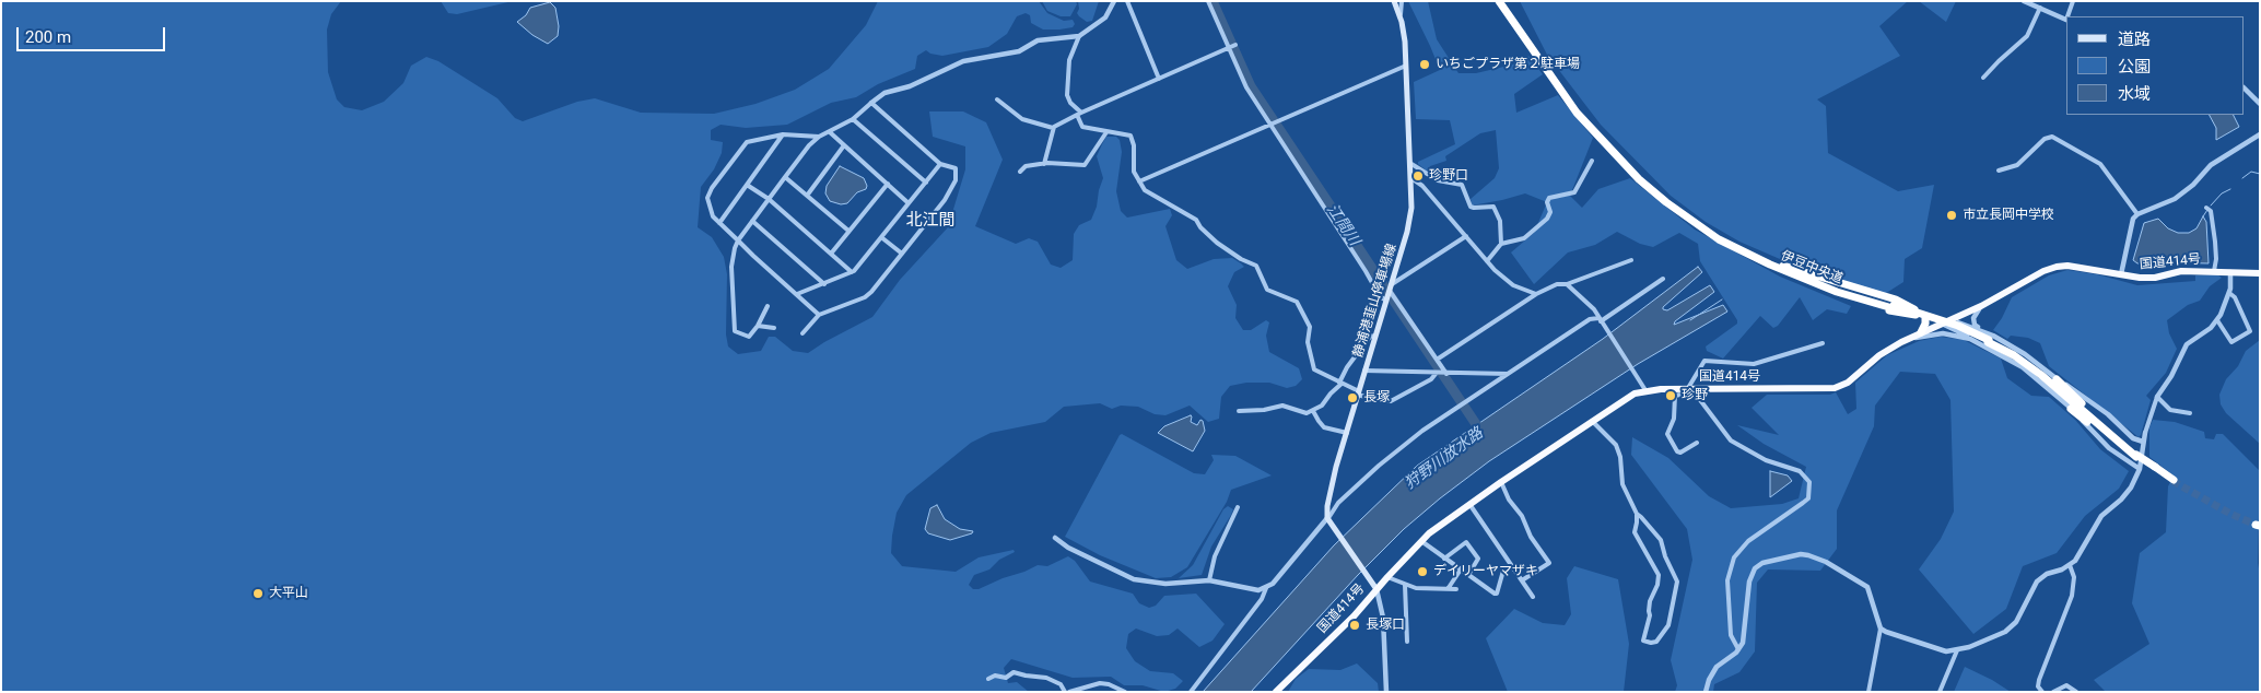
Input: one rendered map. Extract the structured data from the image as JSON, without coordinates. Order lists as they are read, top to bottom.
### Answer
{
  "streets": {
    "highway": ["国道414号", "伊豆中央道"],
    "main road": ["静浦港韮山停車場線"]
  },
  "districts": ["北江間"],
  "water": ["江間川", "狩野川放水路"],
  "places": [
    "いちごプラザ第２駐車場",
    "珍野口",
    "市立長岡中学校",
    "珍野",
    "長塚",
    "デイリーヤマザキ",
    "大平山",
    "長塚口"
  ],
  "legend": ["道路", "公園", "水域"],
  "scale_bar": "200 m"
}
